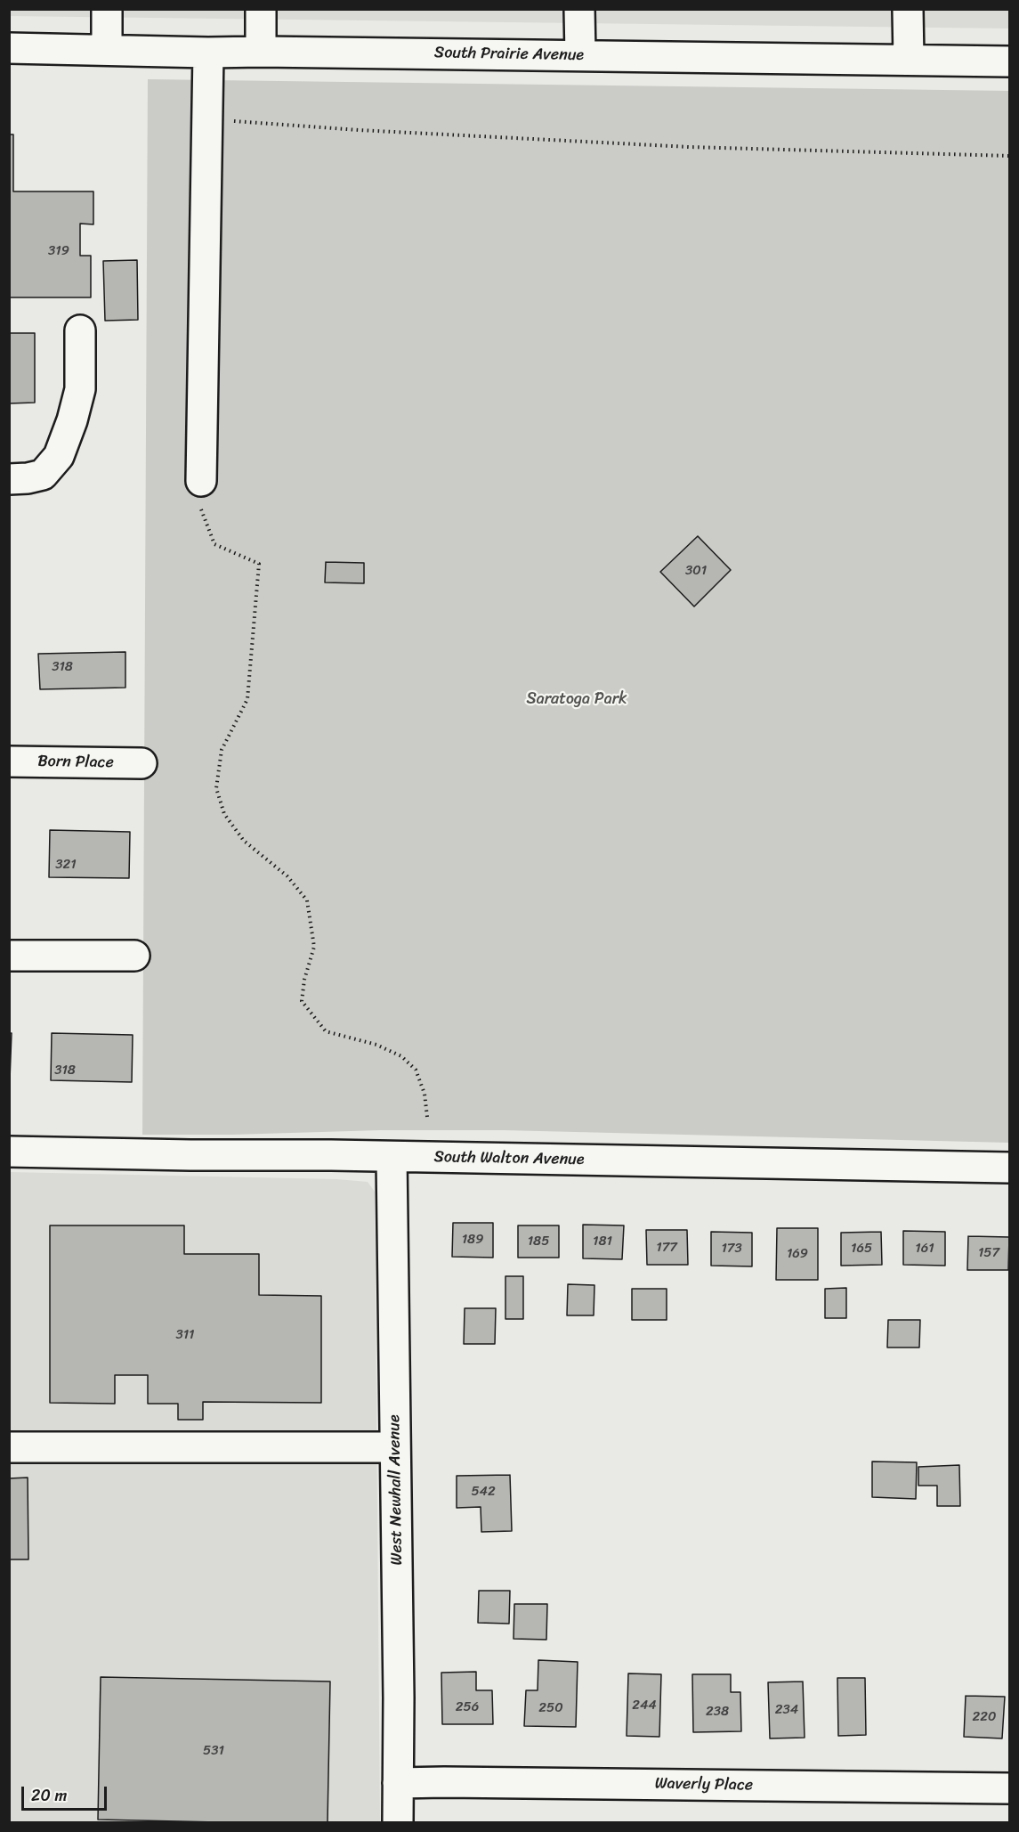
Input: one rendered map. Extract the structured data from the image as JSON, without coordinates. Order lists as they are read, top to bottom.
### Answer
{
  "streets": {
    "street": [
      "South Prairie Avenue",
      "Born Place",
      "South Walton Avenue",
      "West Newhall Avenue",
      "Waverly Place"
    ]
  },
  "crossings": [
    ["South Walton Avenue", "West Newhall Avenue"],
    ["West Newhall Avenue", "Waverly Place"]
  ],
  "parks": ["Saratoga Park"],
  "house_numbers": [
    "319",
    "301",
    "318",
    "321",
    "318",
    "189",
    "185",
    "181",
    "177",
    "173",
    "165",
    "161",
    "157",
    "169",
    "311",
    "542",
    "244",
    "256",
    "250",
    "234",
    "238",
    "220",
    "531"
  ],
  "scale_bar": "20 m"
}
